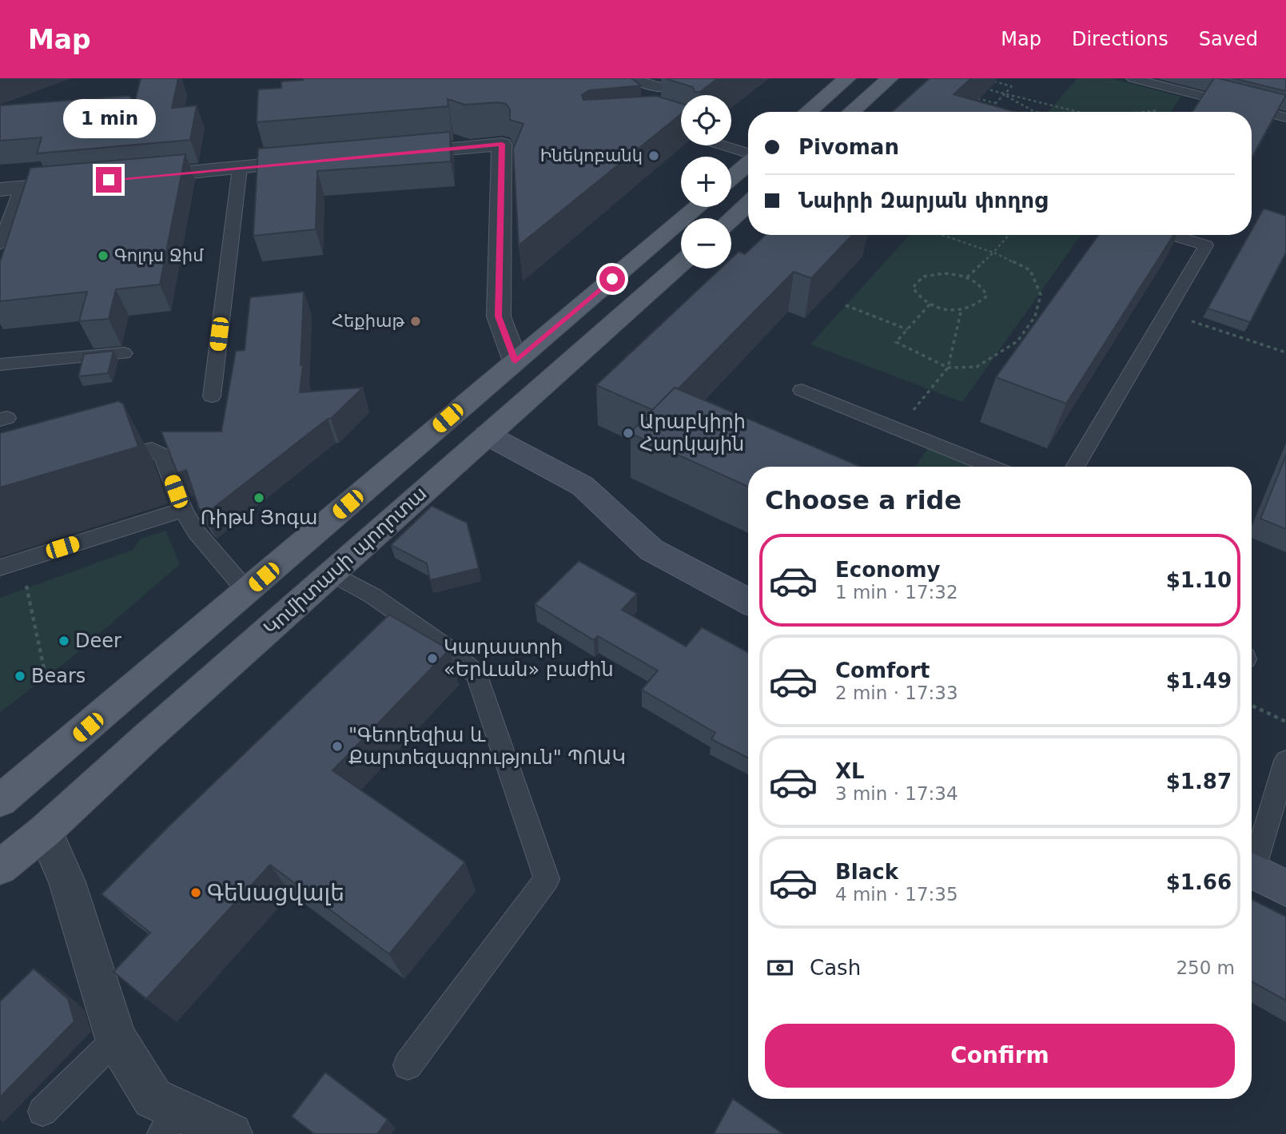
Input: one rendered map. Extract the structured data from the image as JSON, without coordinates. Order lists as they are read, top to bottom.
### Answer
{
  "streets": {
    "main road": ["Կոմիտասի պողոտա"]
  },
  "places": [
    "Ինեկոբանկ",
    "Գոլդս Ջիմ",
    "Հեքիաթ",
    "Արաբկիրի Հարկային",
    "Ռիթմ Յոգա",
    "Deer",
    "Կադաստրի «Երևան» բաժին",
    "Bears",
    "\"Գեոդեզիա և Քարտեզագրություն\" ՊՈԱԿ",
    "Գենացվալե"
  ],
  "page": {
    "header": "Map",
    "nav": ["Map", "Directions", "Saved"],
    "map_buttons": ["+", "−"],
    "bubble": "1 min",
    "banner": ["Pivoman", "Նաիրի Զարյան փողոց"],
    "heading": "Choose a ride",
    "list": [
      {
        "name": "Economy",
        "note": "1 min · 17:32",
        "value": "$1.10"
      },
      {
        "name": "Comfort",
        "note": "2 min · 17:33",
        "value": "$1.49"
      },
      {
        "name": "XL",
        "note": "3 min · 17:34",
        "value": "$1.87"
      },
      {
        "name": "Black",
        "note": "4 min · 17:35",
        "value": "$1.66"
      }
    ],
    "pay": ["Cash", "250 m"],
    "buttons": "Confirm"
  }
}
